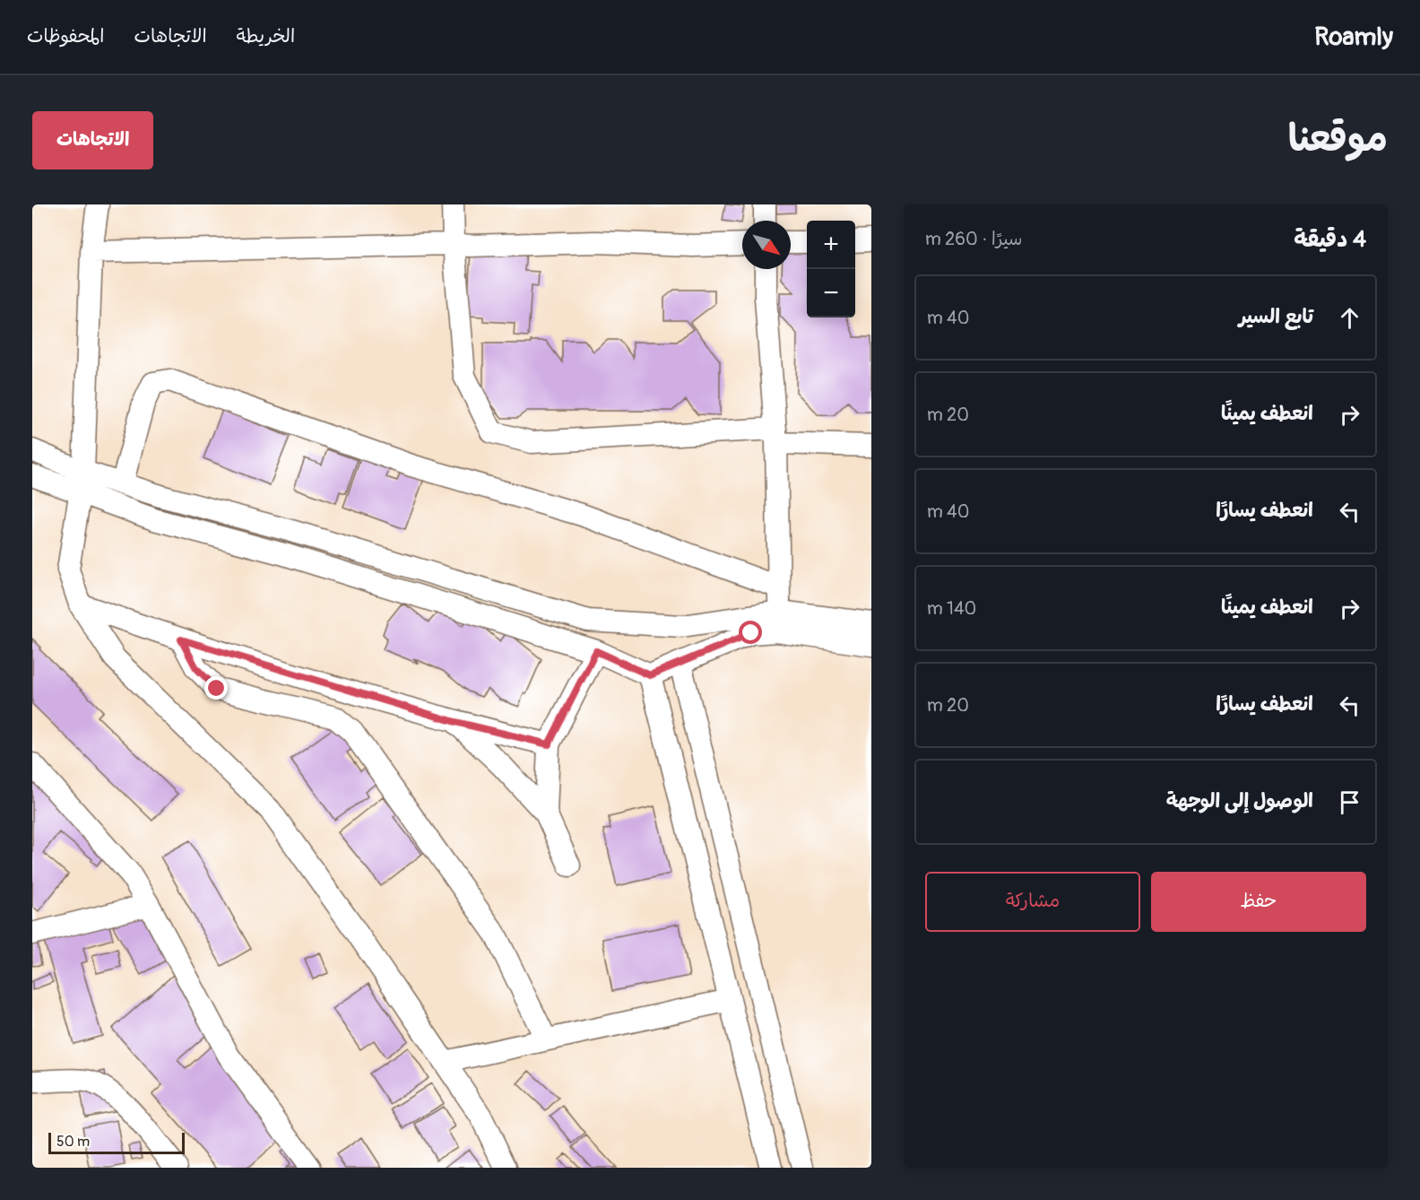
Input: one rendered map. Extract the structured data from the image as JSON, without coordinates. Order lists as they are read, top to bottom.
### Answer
{
  "scale_bar": "50 m",
  "north": "bottom right",
  "page": {
    "header": "Roamly",
    "nav": ["الخريطة", "الاتجاهات", "المحفوظات"],
    "title": "موقعنا",
    "buttons": [
      "الاتجاهات",
      ["حفظ", "مشاركة"]
    ],
    "heading": ["4 دقيقة", "سيرًا · 260 m"],
    "map_buttons": ["+", "−"],
    "list": [
      ["تابع السير", "40 m"],
      ["انعطف يمينًا", "20 m"],
      ["انعطف يسارًا", "40 m"],
      ["انعطف يمينًا", "140 m"],
      ["انعطف يسارًا", "20 m"],
      "الوصول إلى الوجهة"
    ],
    "scale": "50 m"
  }
}
